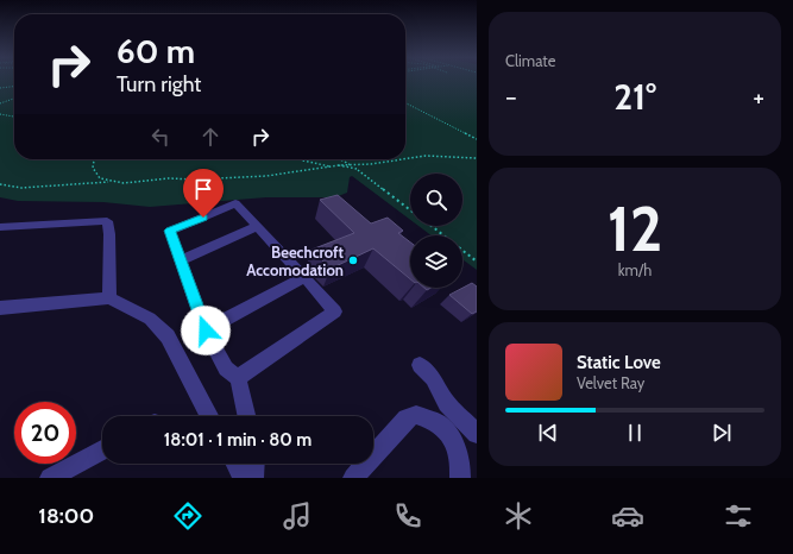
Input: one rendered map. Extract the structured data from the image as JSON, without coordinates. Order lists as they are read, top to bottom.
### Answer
{
  "places": ["Beechcroft Accomodation"],
  "page": {
    "tile": [
      "Climate",
      ["12", "km/h"]
    ],
    "turn": ["60 m", "Turn right"],
    "heat": ["−", "21°", "+"],
    "song": ["Static Love", "Velvet Ray"],
    "limit": "20",
    "trip": "18:01 · 1 min · 80 m",
    "tabs": "18:00"
  }
}
